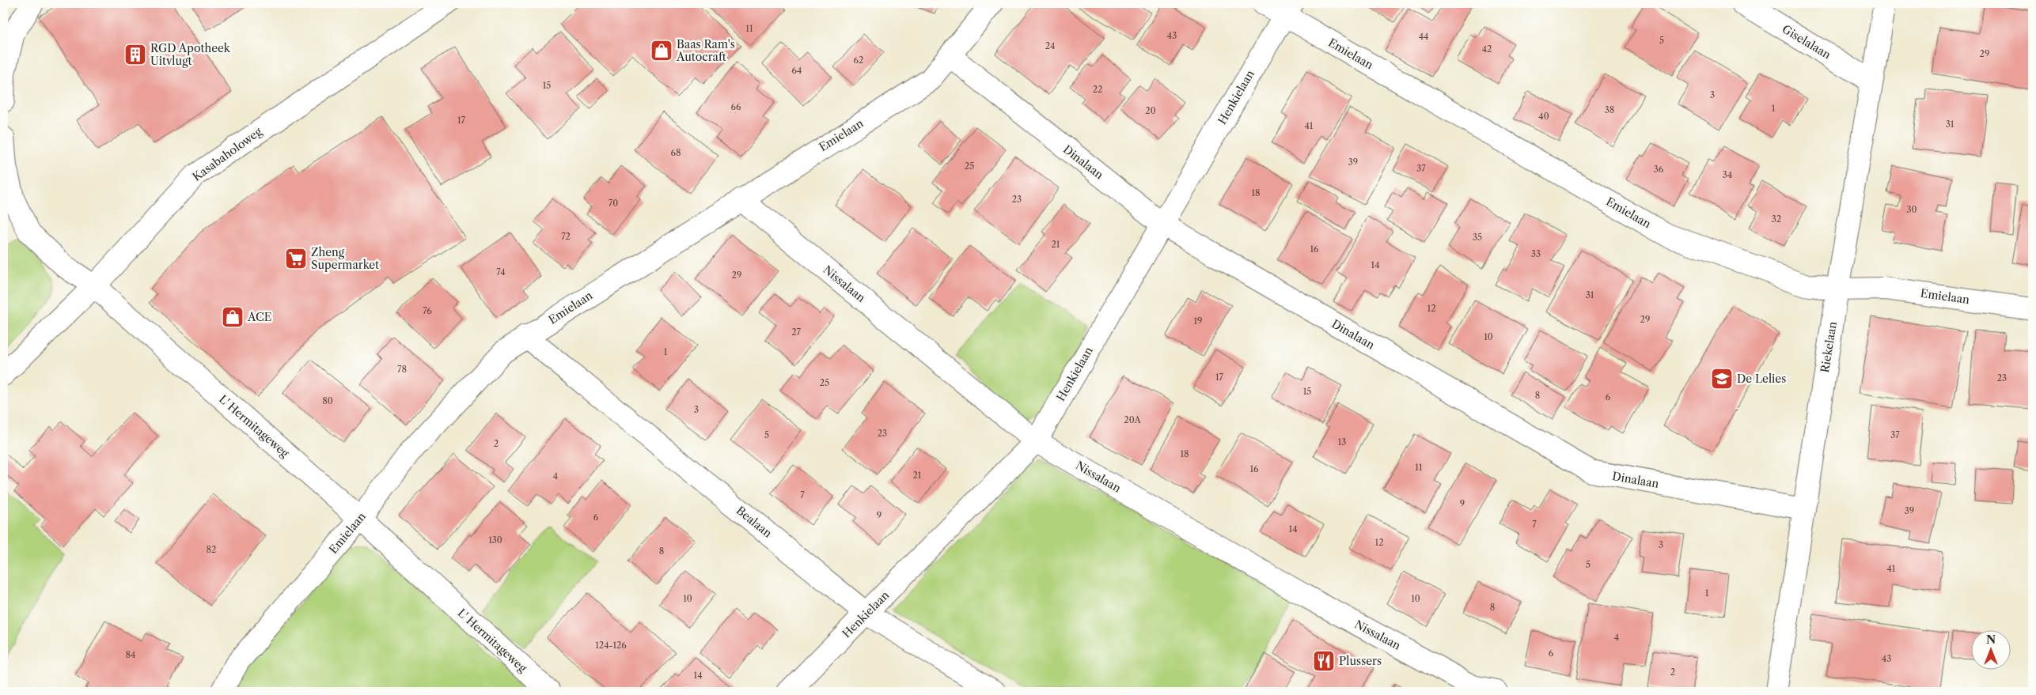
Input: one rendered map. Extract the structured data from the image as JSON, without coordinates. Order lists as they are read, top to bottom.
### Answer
{
  "streets": {
    "street": [
      "Giselalaan",
      "Emielaan",
      "Henkielaan",
      "Kasabaholoweg",
      "Dinalaan",
      "Nissalaan",
      "Riekelaan",
      "L' Hermitageweg",
      "Bealaan"
    ]
  },
  "crossings": [
    ["Giselalaan", "Riekelaan"],
    ["Emielaan", "Henkielaan"],
    ["Emielaan", "Dinalaan"],
    ["Emielaan", "Nissalaan"],
    ["Emielaan", "Riekelaan"],
    ["Emielaan", "L' Hermitageweg"],
    ["Emielaan", "Bealaan"],
    ["Henkielaan", "Dinalaan"],
    ["Henkielaan", "Nissalaan"],
    ["Henkielaan", "Bealaan"],
    ["Kasabaholoweg", "L' Hermitageweg"],
    ["Dinalaan", "Riekelaan"]
  ],
  "places": {
    "shop": ["Baas Ram's Autocraft", "ACE"],
    "building": ["RGD Apotheek Uitvlugt"],
    "supermarket": ["Zheng Supermarket"],
    "school or university": ["De Lelies"],
    "restaurant": ["Plussers"]
  },
  "house_numbers": [
    "11",
    "43",
    "44",
    "5",
    "24",
    "42",
    "29",
    "62",
    "64",
    "15",
    "22",
    "3",
    "66",
    "1",
    "38",
    "20",
    "40",
    "17",
    "31",
    "41",
    "68",
    "39",
    "25",
    "37",
    "36",
    "34",
    "18",
    "23",
    "70",
    "30",
    "32",
    "72",
    "35",
    "21",
    "16",
    "33",
    "14",
    "74",
    "29",
    "31",
    "12",
    "76",
    "29",
    "19",
    "27",
    "10",
    "1",
    "78",
    "17",
    "23",
    "25",
    "15",
    "8",
    "6",
    "80",
    "3",
    "20A",
    "23",
    "5",
    "37",
    "13",
    "2",
    "18",
    "11",
    "16",
    "21",
    "4",
    "7",
    "9",
    "39",
    "9",
    "6",
    "7",
    "14",
    "130",
    "12",
    "3",
    "82",
    "8",
    "5",
    "41",
    "1",
    "10",
    "10",
    "8",
    "4",
    "124-126",
    "6",
    "84",
    "43",
    "2",
    "14"
  ],
  "north": "top"
}
